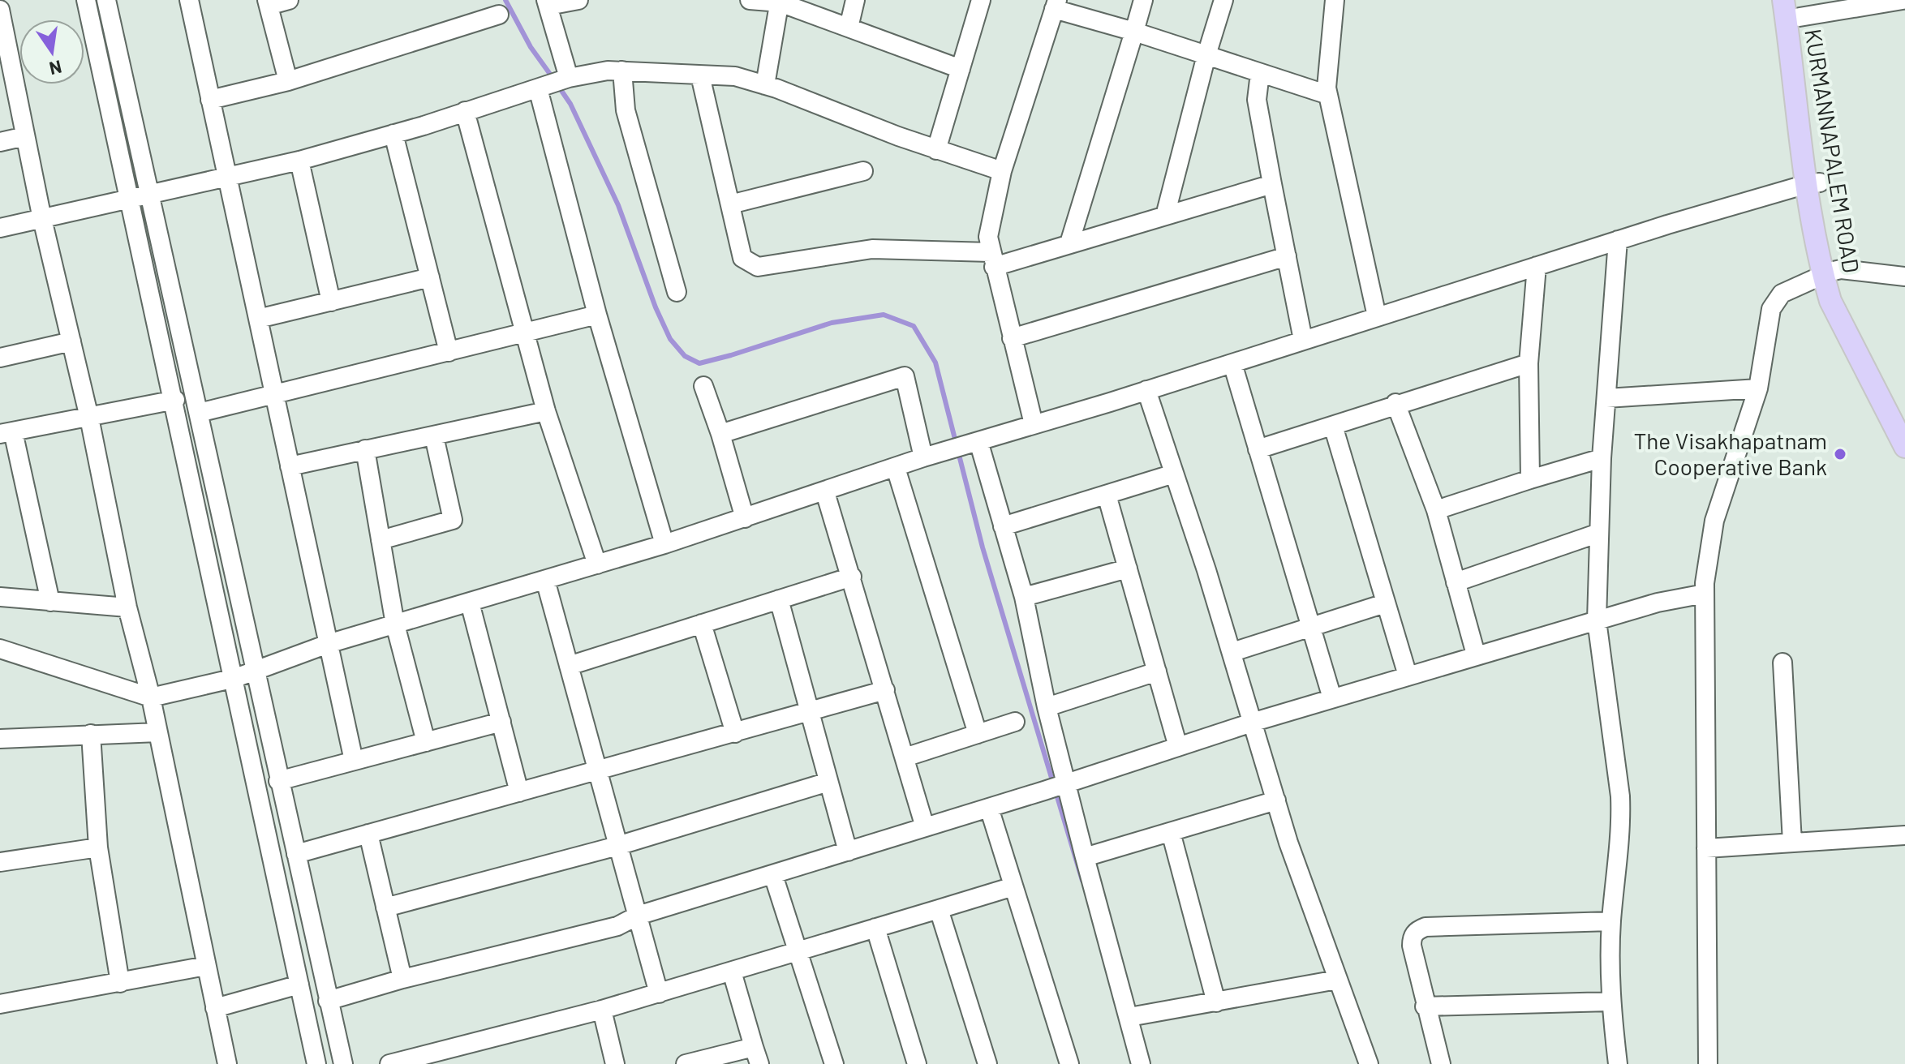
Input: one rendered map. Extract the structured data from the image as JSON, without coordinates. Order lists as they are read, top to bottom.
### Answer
{
  "streets": {
    "main road": ["KURMANNAPALEM ROAD"]
  },
  "places": ["The Visakhapatnam Cooperative Bank"],
  "north": "bottom"
}
